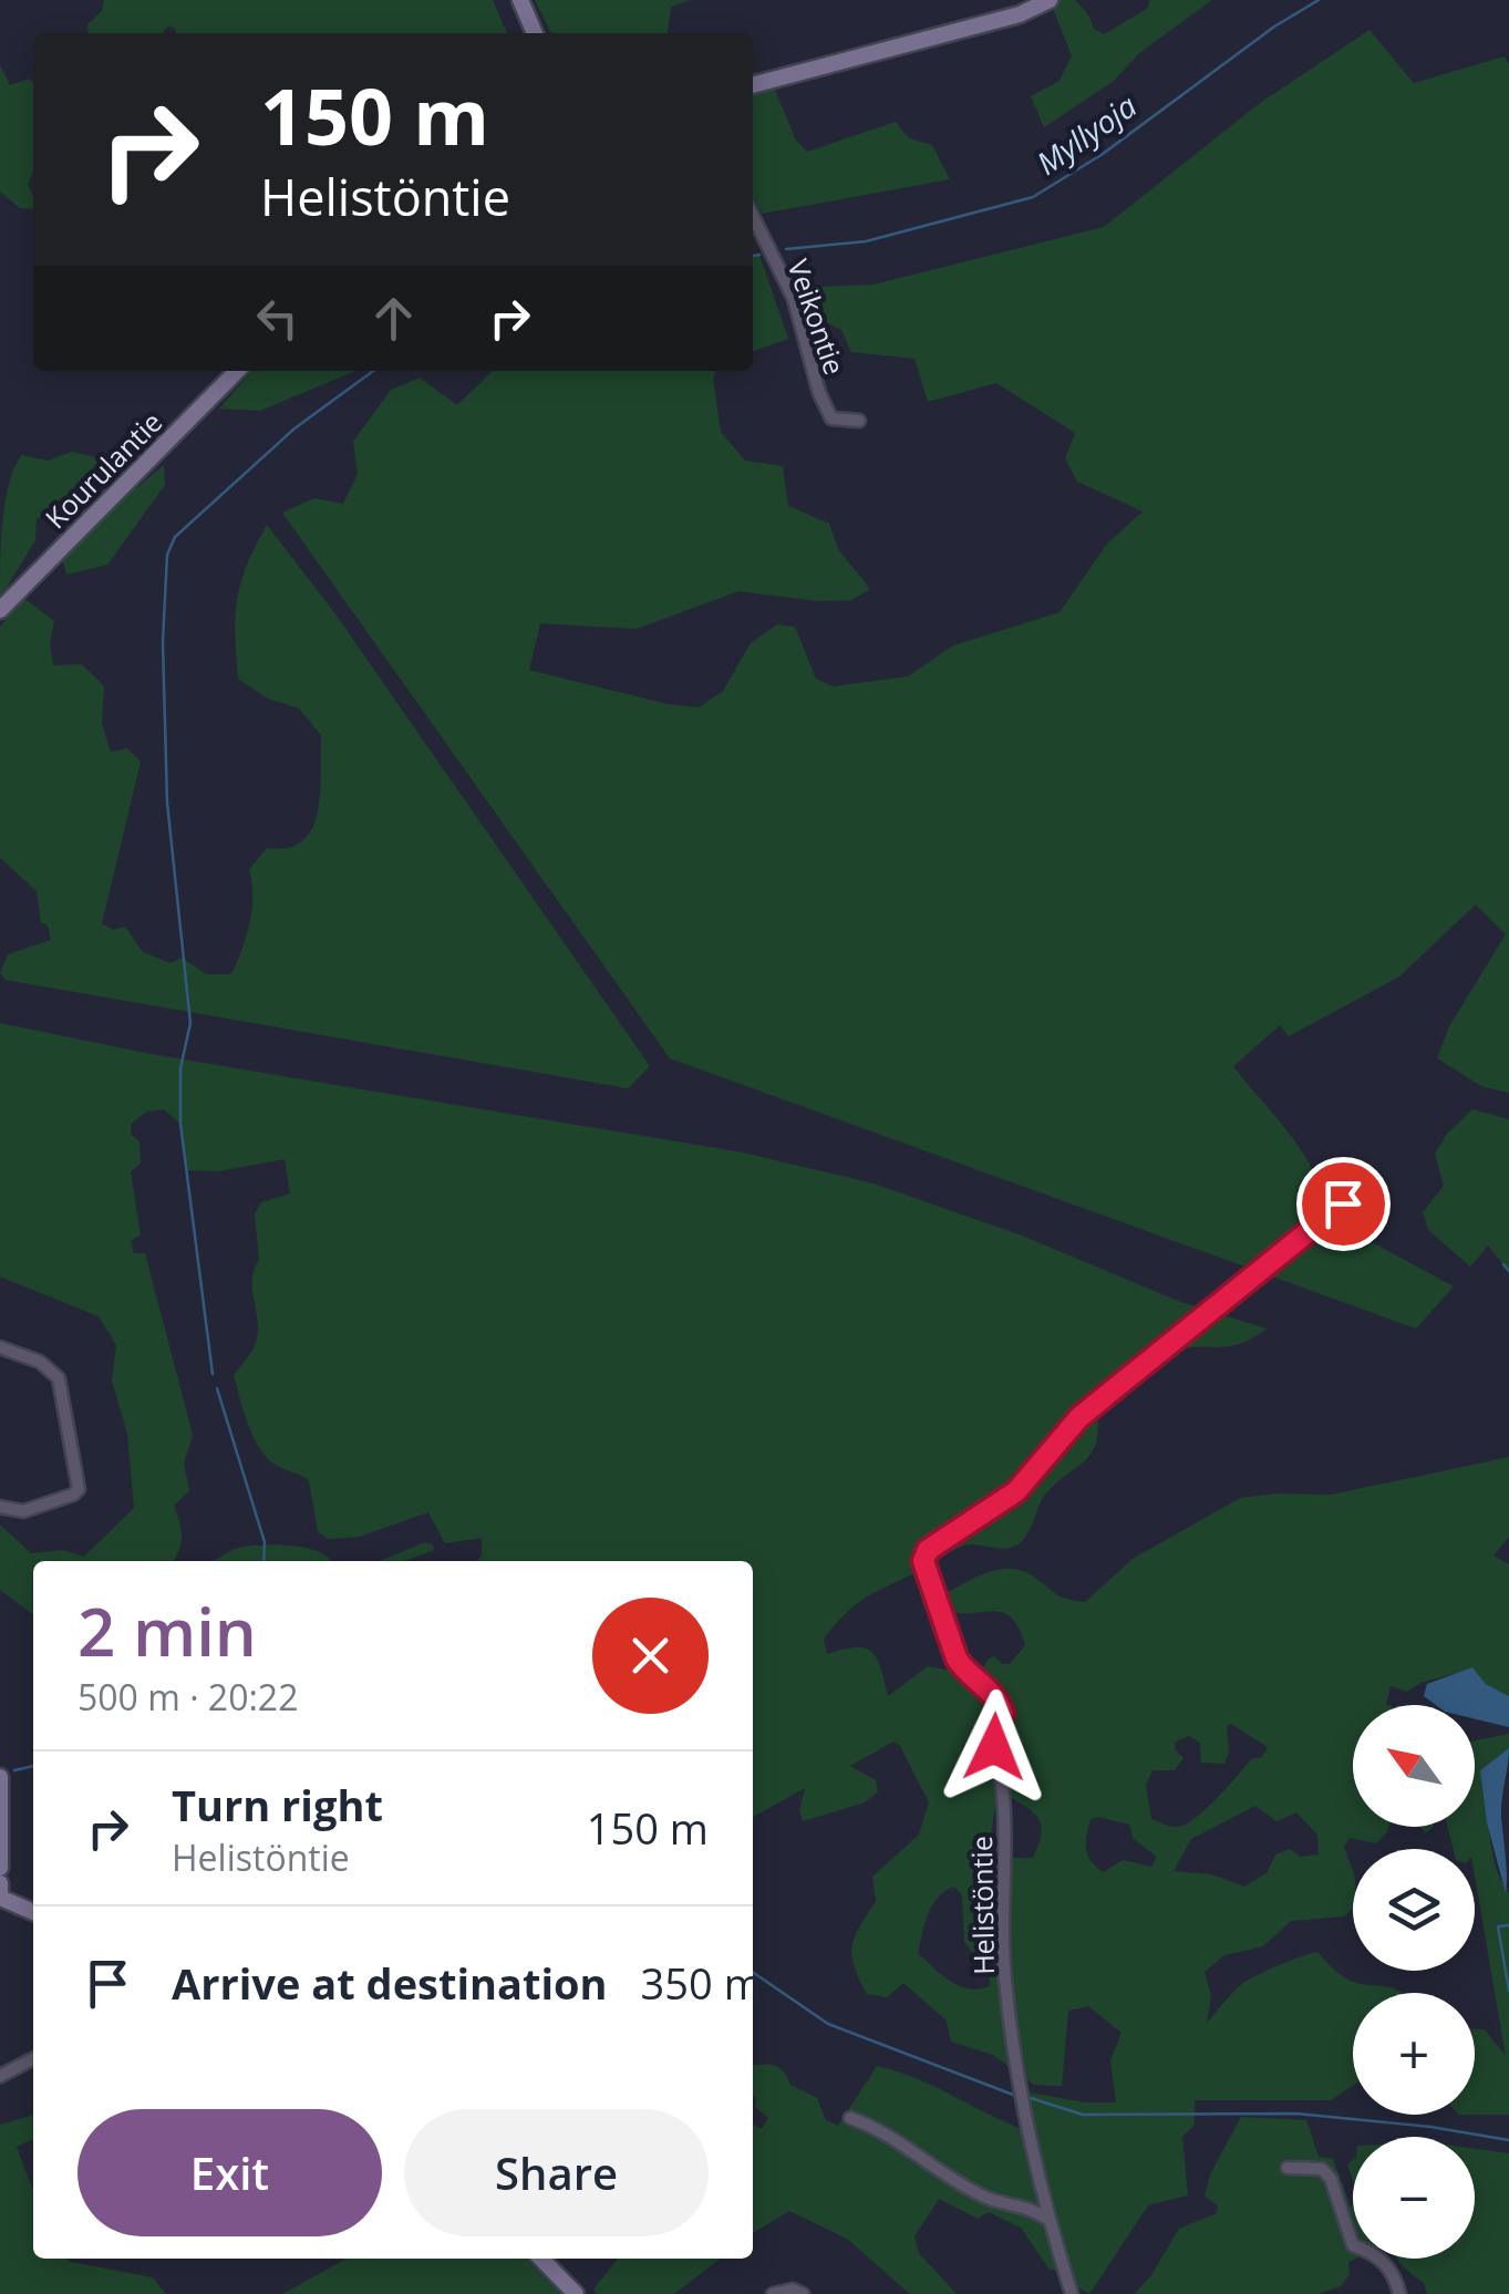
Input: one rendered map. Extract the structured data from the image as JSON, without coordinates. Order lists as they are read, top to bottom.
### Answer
{
  "streets": {
    "street": ["Veikontie", "Kourulantie", "Helistöntie"]
  },
  "water": ["Myllyoja"],
  "north": "top left",
  "page": {
    "turn": ["150 m", "Helistöntie"],
    "heading": ["2 min", "500 m · 20:22"],
    "map_buttons": ["+", "−"],
    "list": [
      {
        "name": "Turn right",
        "note": "Helistöntie",
        "value": "150 m"
      },
      {
        "name": "Arrive at destination",
        "value": "350 m"
      }
    ],
    "buttons": ["Exit", "Share"]
  }
}
